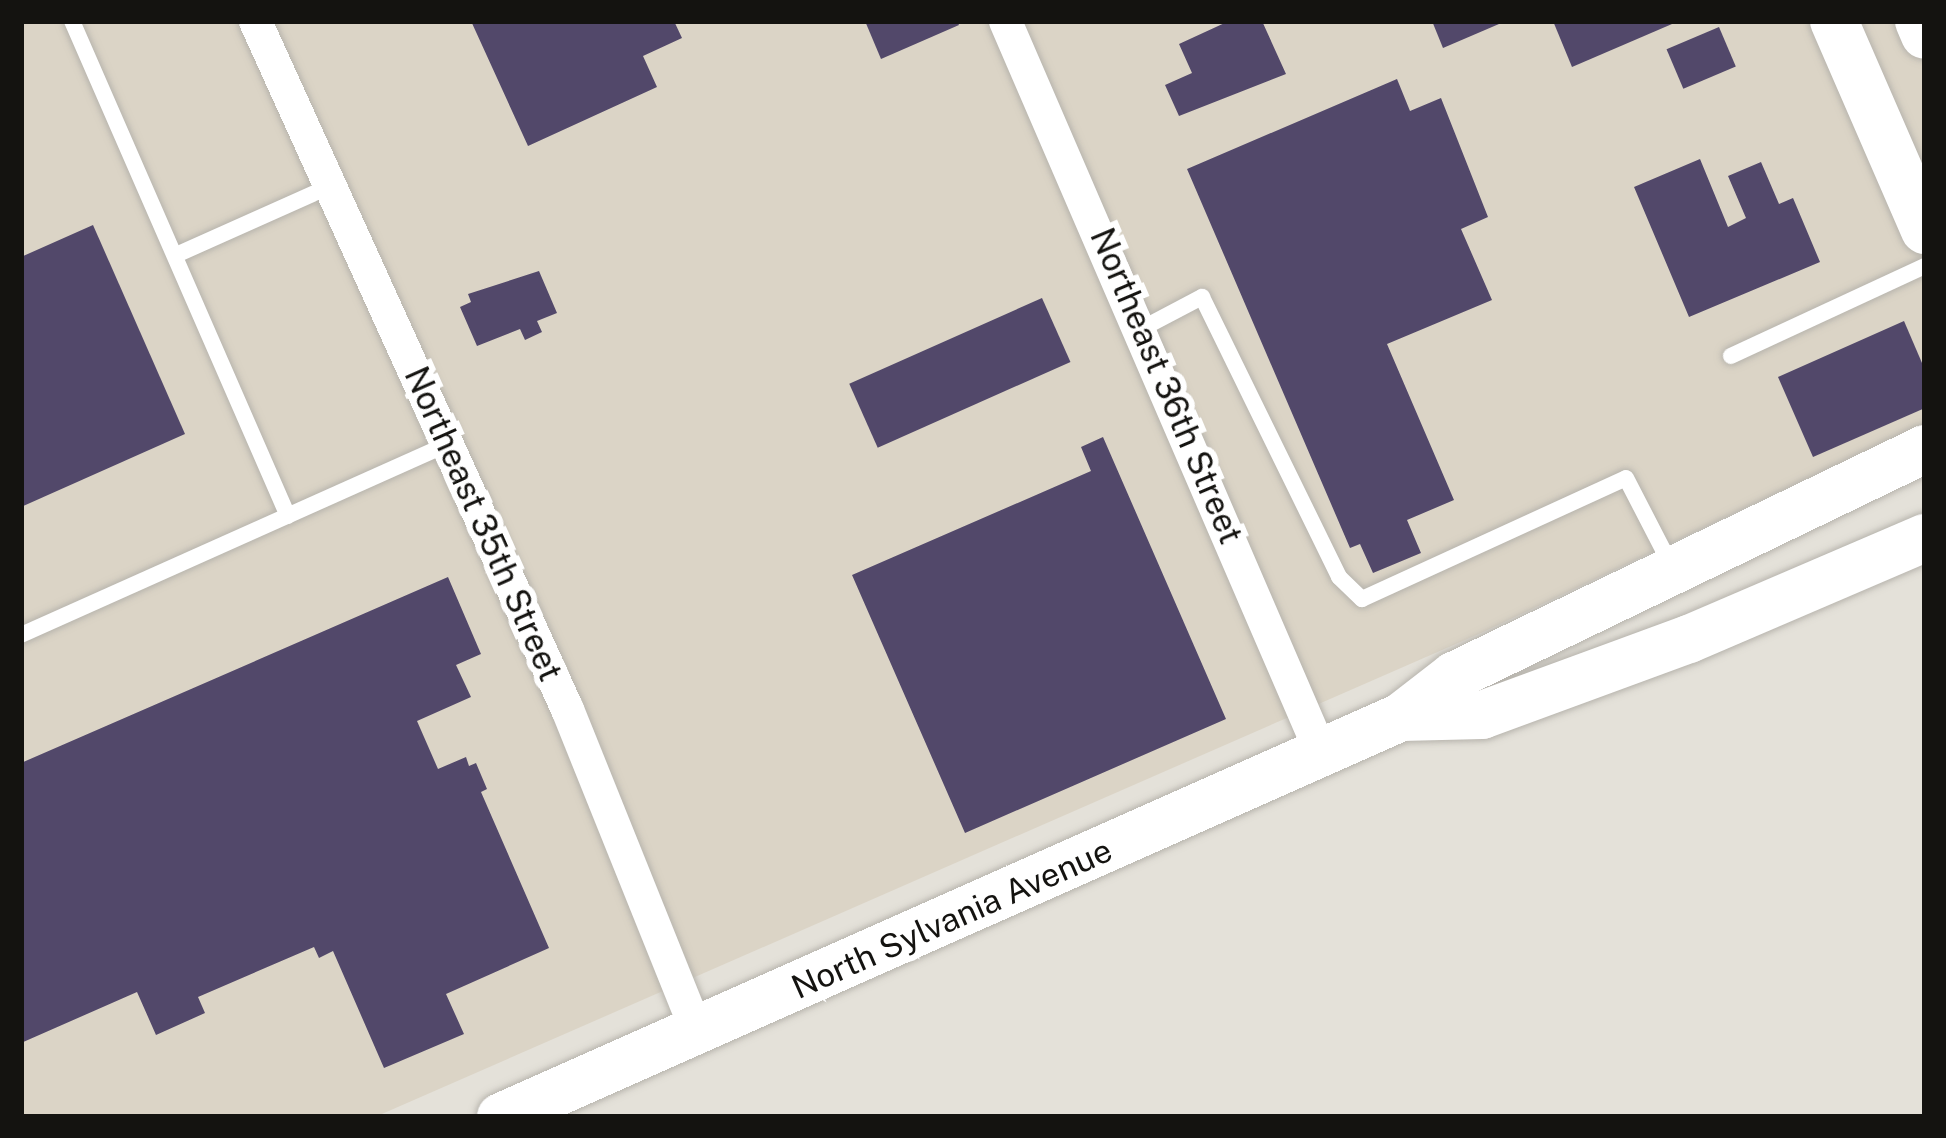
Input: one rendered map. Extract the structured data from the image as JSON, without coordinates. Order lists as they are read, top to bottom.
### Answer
{
  "streets": {
    "main road": ["North Sylvania Avenue"],
    "street": ["Northeast 36th Street", "Northeast 35th Street"]
  },
  "crossings": [
    ["Northeast 36th Street", "North Sylvania Avenue"],
    ["Northeast 35th Street", "North Sylvania Avenue"]
  ]
}
